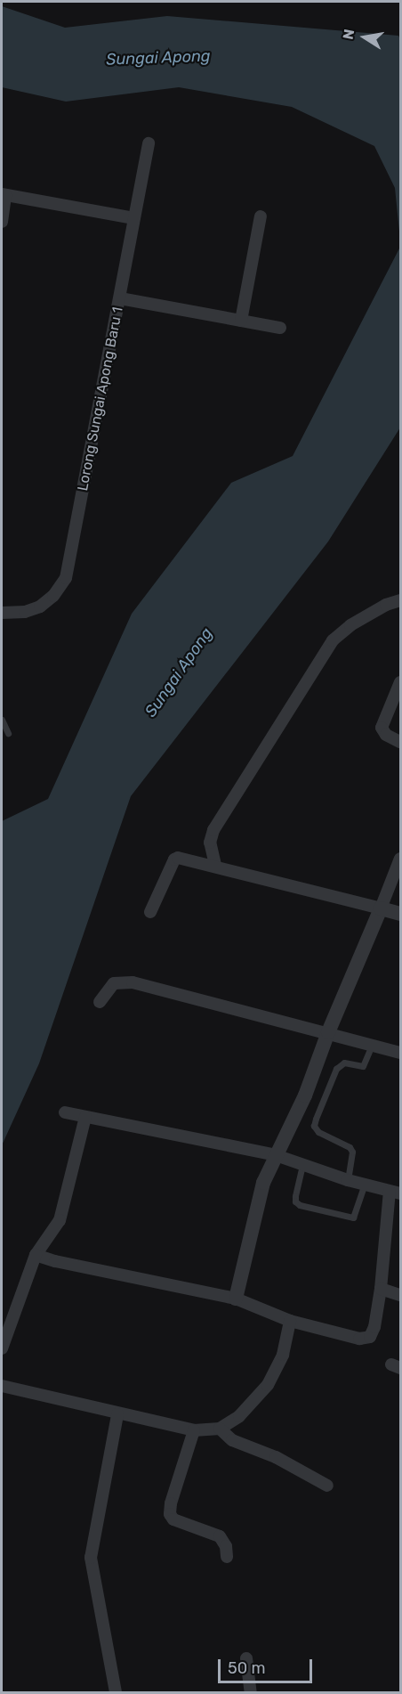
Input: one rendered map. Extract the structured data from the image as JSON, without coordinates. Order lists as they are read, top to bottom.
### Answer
{
  "streets": {
    "street": ["Lorong Sungai Apong Baru 1"]
  },
  "water": ["Sungai Apong"],
  "scale_bar": "50 m",
  "north": "left"
}
